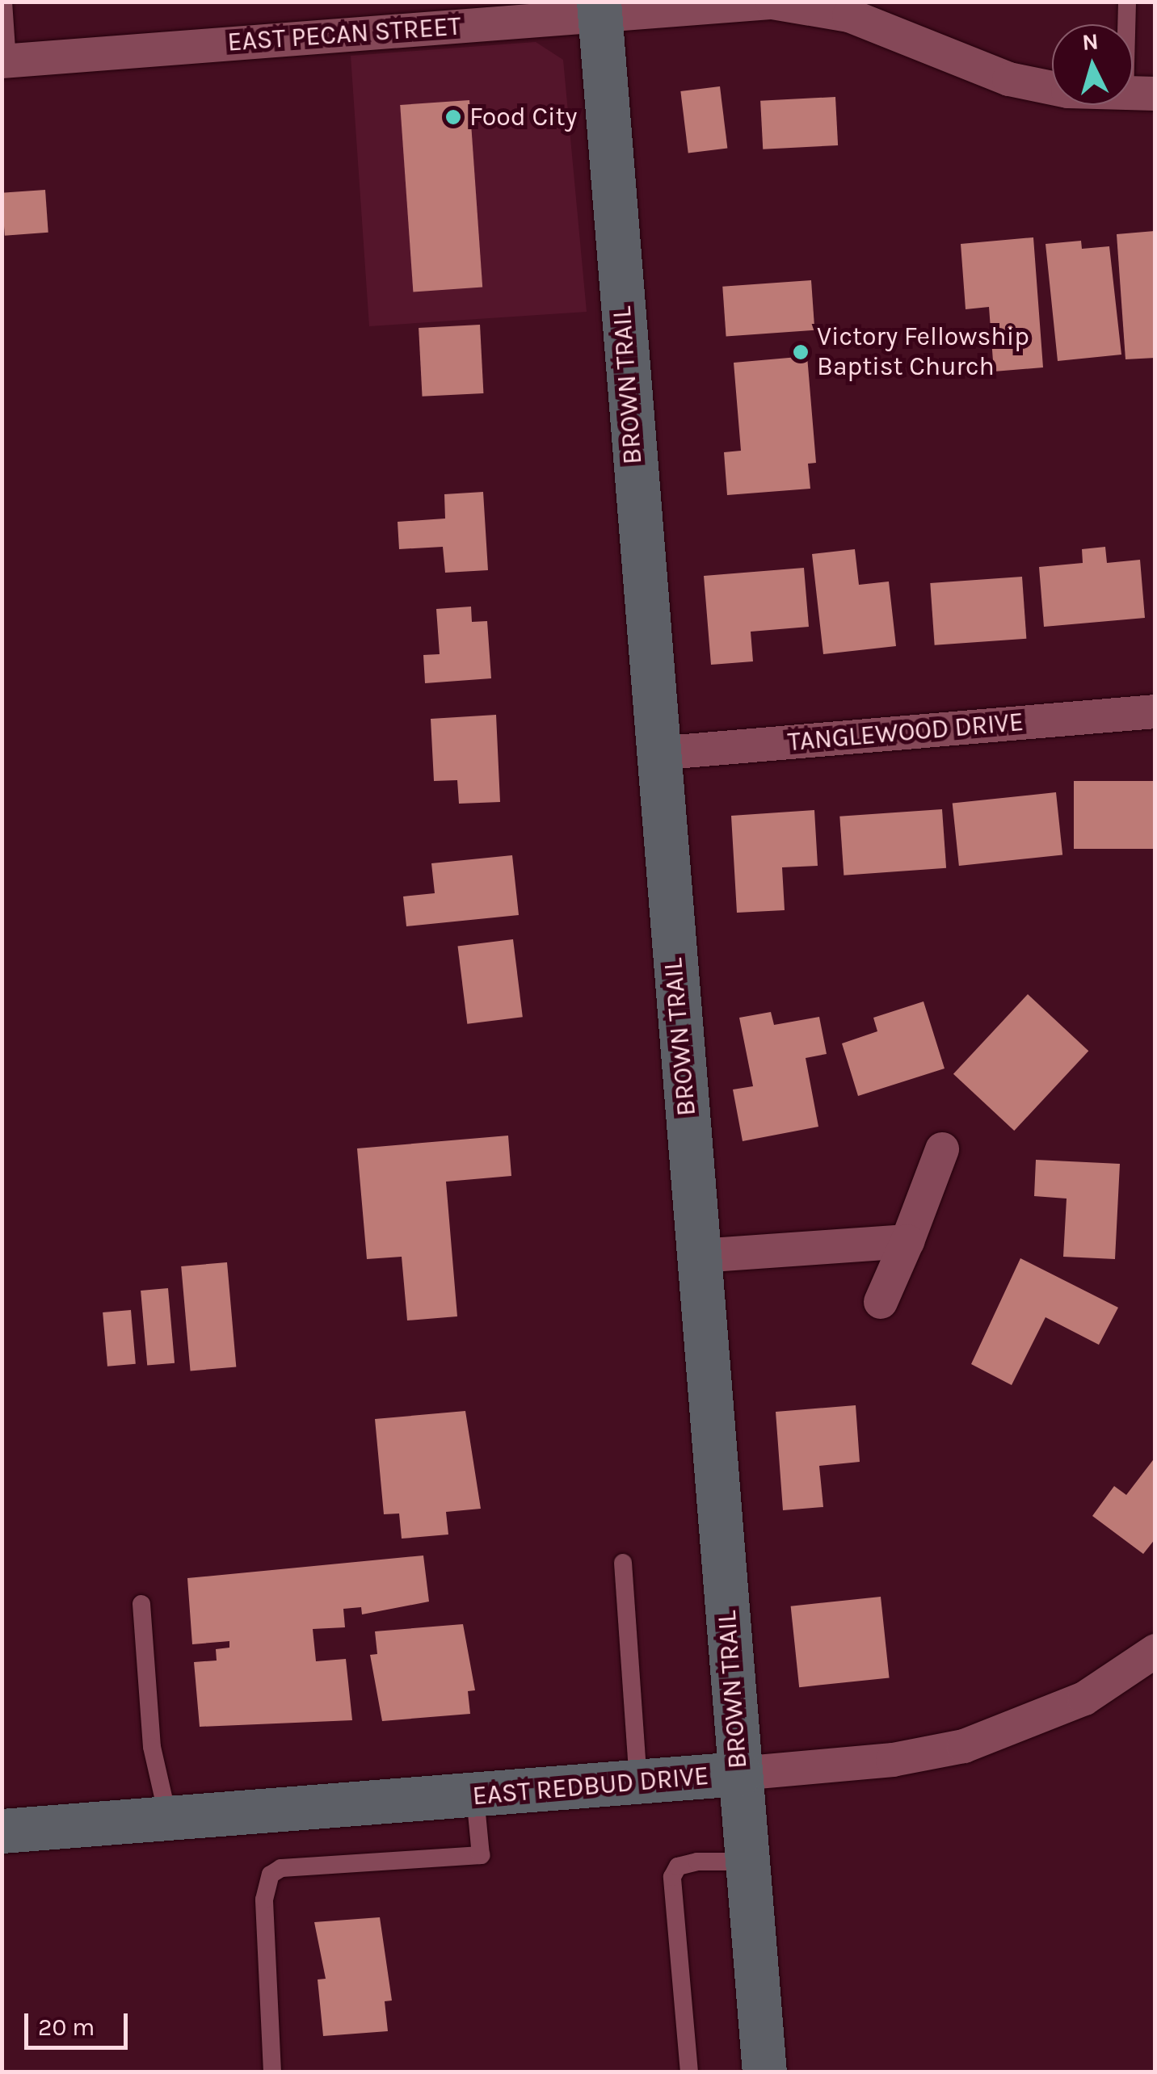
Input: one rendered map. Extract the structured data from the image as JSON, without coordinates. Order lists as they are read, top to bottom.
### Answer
{
  "streets": {
    "main road": ["BROWN TRAIL", "EAST REDBUD DRIVE"],
    "street": ["EAST PECAN STREET", "TANGLEWOOD DRIVE"]
  },
  "crossings": [
    ["EAST PECAN STREET", "BROWN TRAIL"],
    ["BROWN TRAIL", "TANGLEWOOD DRIVE"],
    ["BROWN TRAIL", "EAST REDBUD DRIVE"]
  ],
  "places": ["Food City", "Victory Fellowship Baptist Church"],
  "scale_bar": "20 m",
  "north": "top"
}
